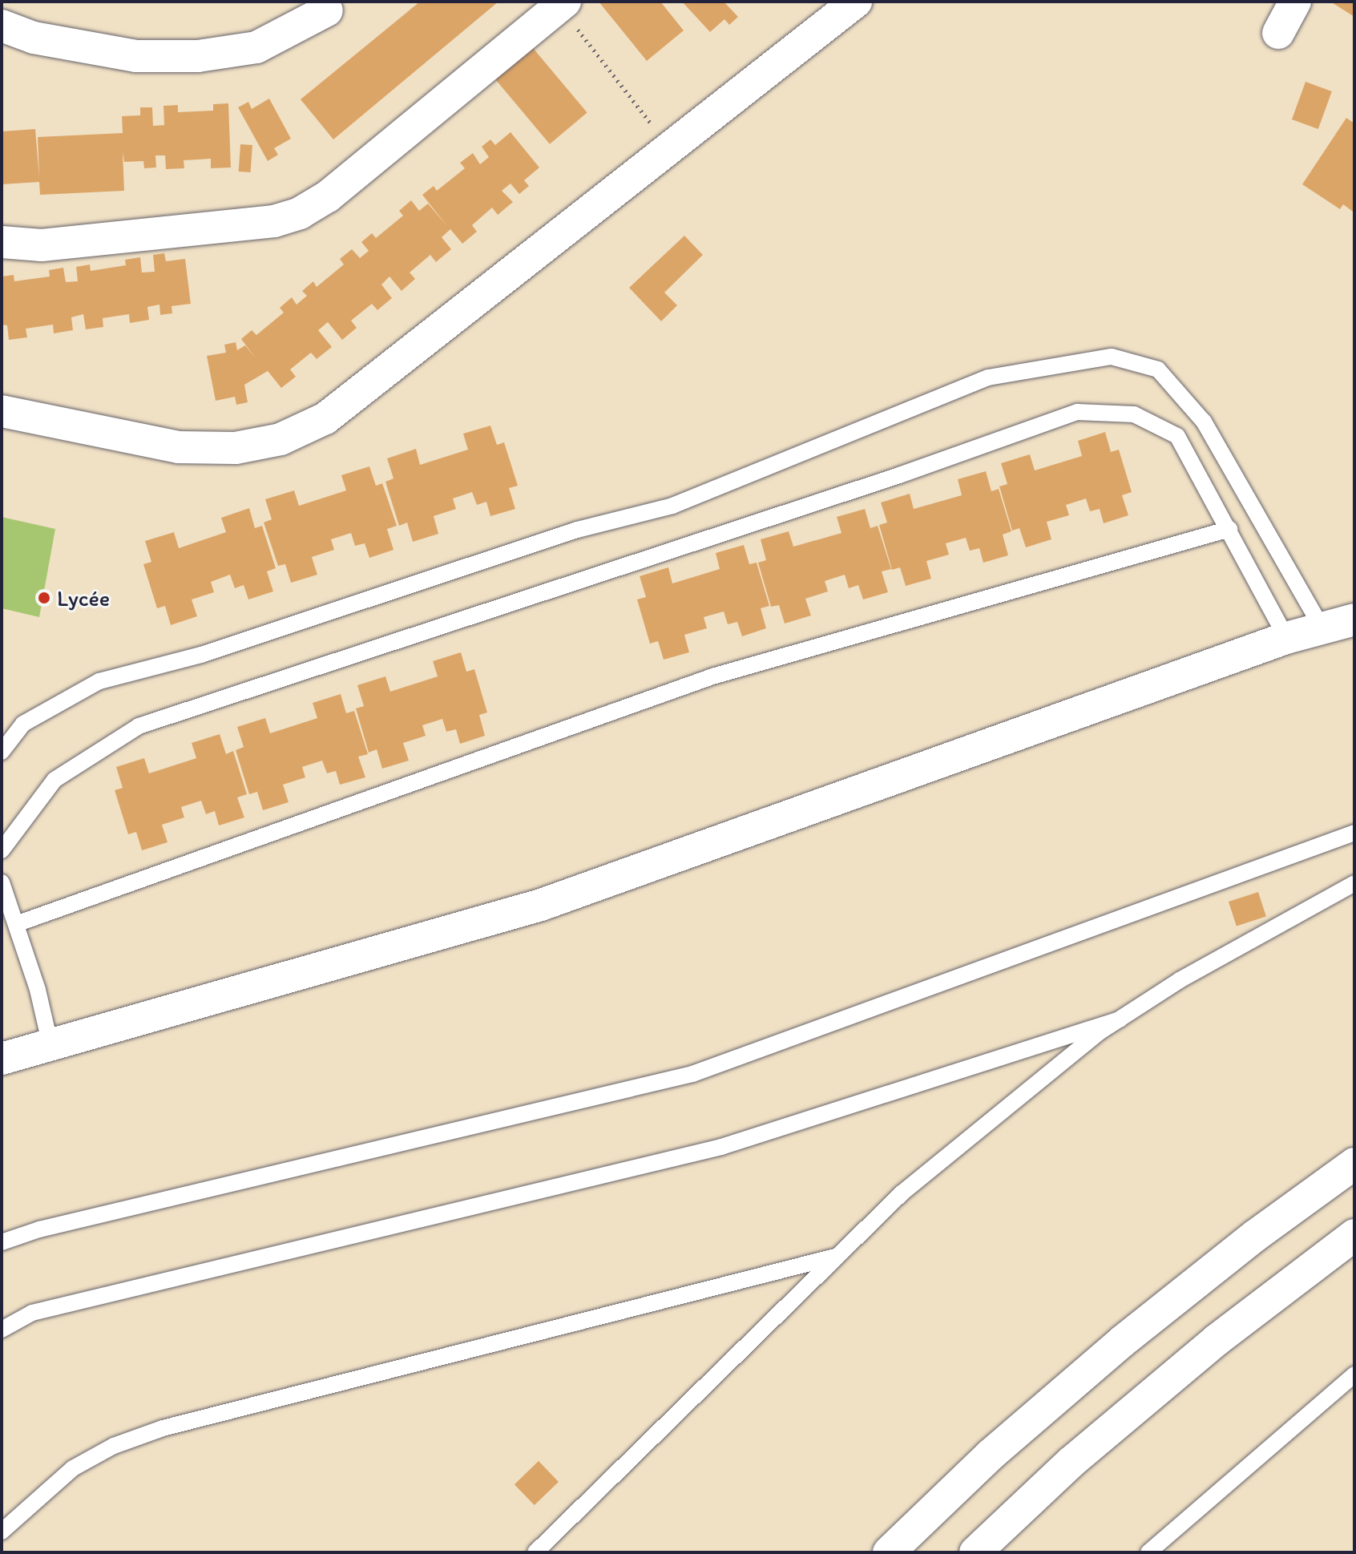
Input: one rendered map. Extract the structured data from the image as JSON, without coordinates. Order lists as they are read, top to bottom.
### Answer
{
  "places": ["Lycée"]
}
